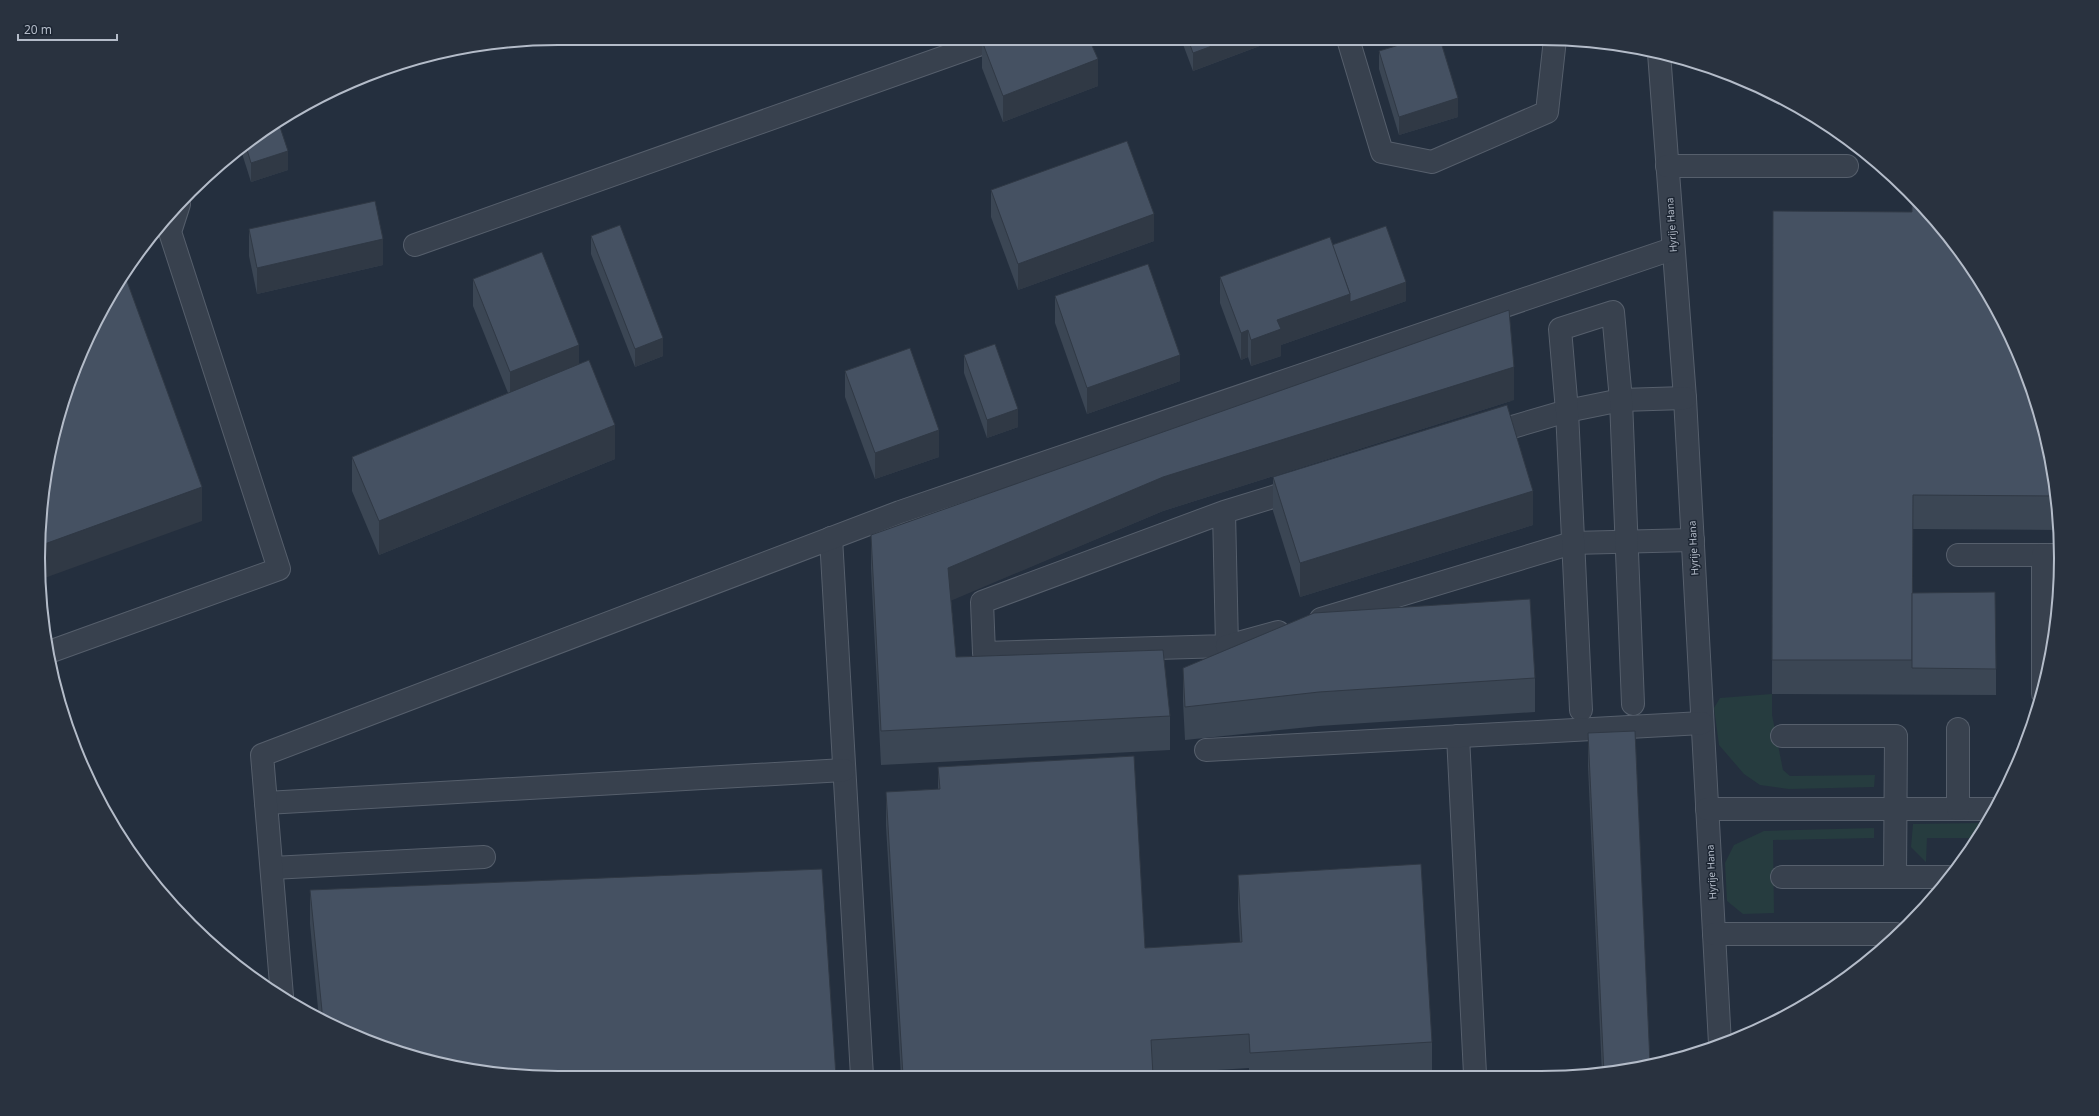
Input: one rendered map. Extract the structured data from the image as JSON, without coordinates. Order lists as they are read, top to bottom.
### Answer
{
  "streets": {
    "street": ["Hyrije Hana"]
  },
  "scale_bar": "20 m"
}
